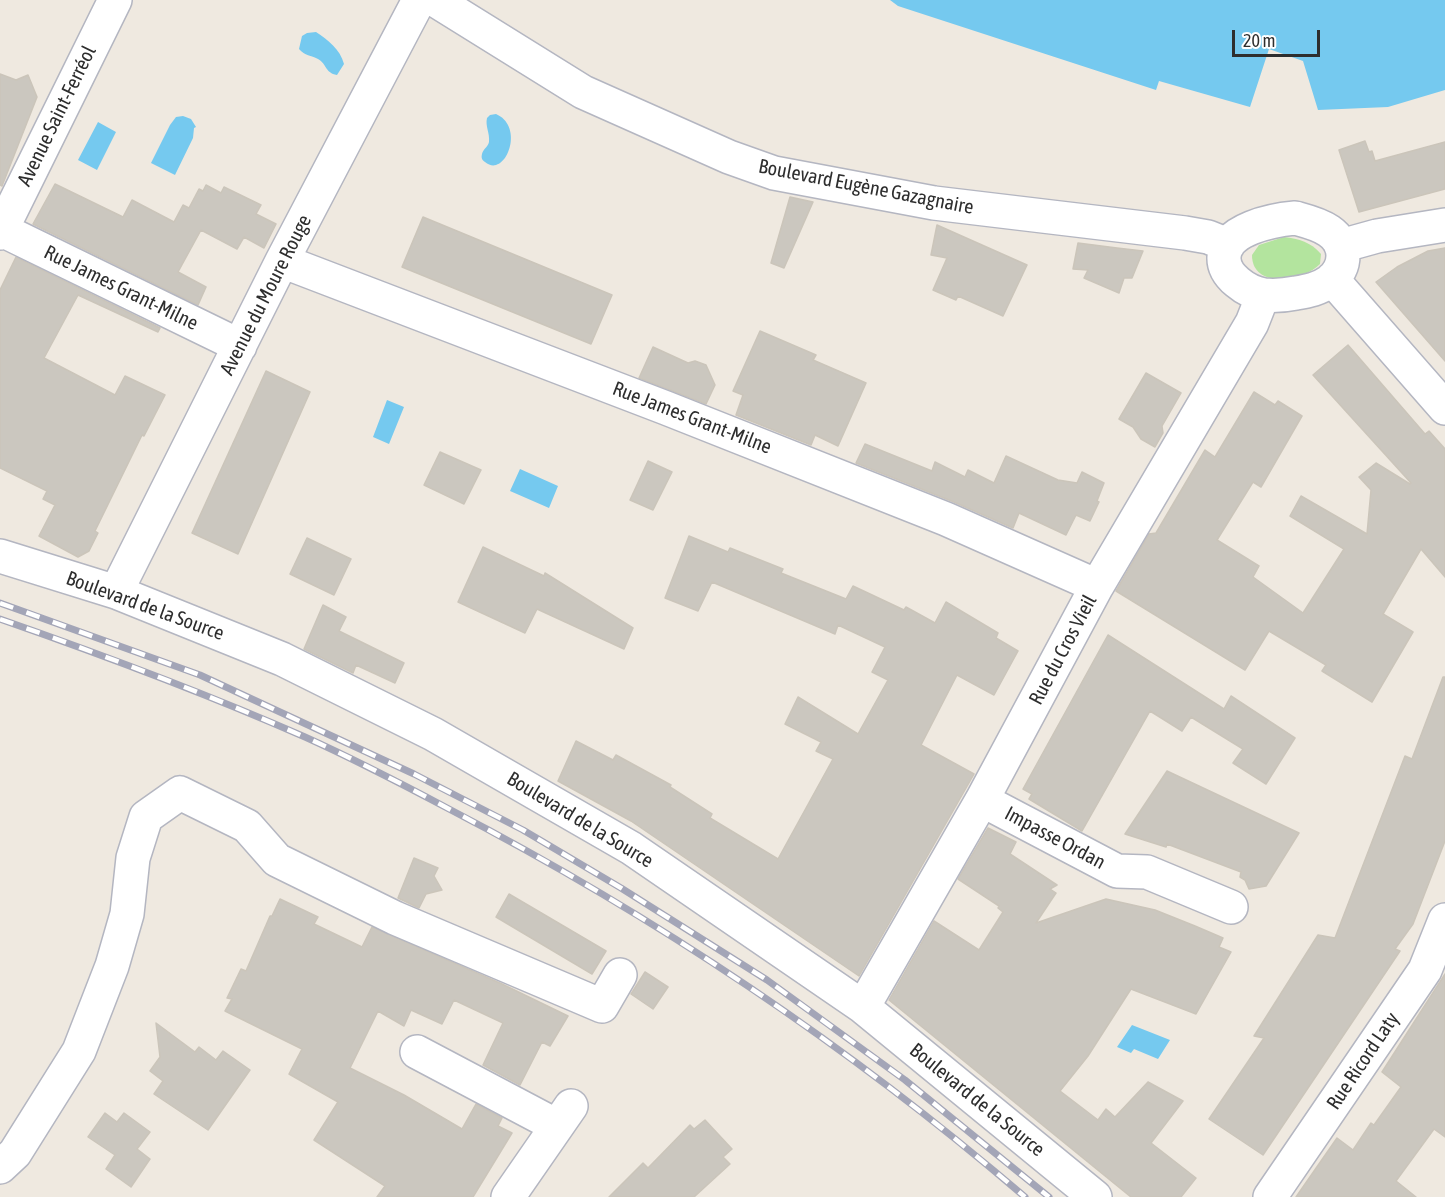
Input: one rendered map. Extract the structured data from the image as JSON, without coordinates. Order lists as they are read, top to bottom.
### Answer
{
  "streets": {
    "street": [
      "Avenue Saint-Ferréol",
      "Boulevard Eugène Gazagnaire",
      "Rue James Grant-Milne",
      "Avenue du Moure Rouge",
      "Boulevard de la Source",
      "Rue du Cros Vieil",
      "Impasse Ordan",
      "Rue Ricord Laty"
    ]
  },
  "crossings": [
    ["Avenue Saint-Ferréol", "Rue James Grant-Milne"],
    ["Boulevard Eugène Gazagnaire", "Rue du Cros Vieil"],
    ["Rue James Grant-Milne", "Avenue du Moure Rouge"],
    ["Rue James Grant-Milne", "Rue du Cros Vieil"],
    ["Avenue du Moure Rouge", "Boulevard de la Source"],
    ["Boulevard de la Source", "Rue du Cros Vieil"],
    ["Rue du Cros Vieil", "Impasse Ordan"]
  ],
  "scale_bar": "20 m"
}
